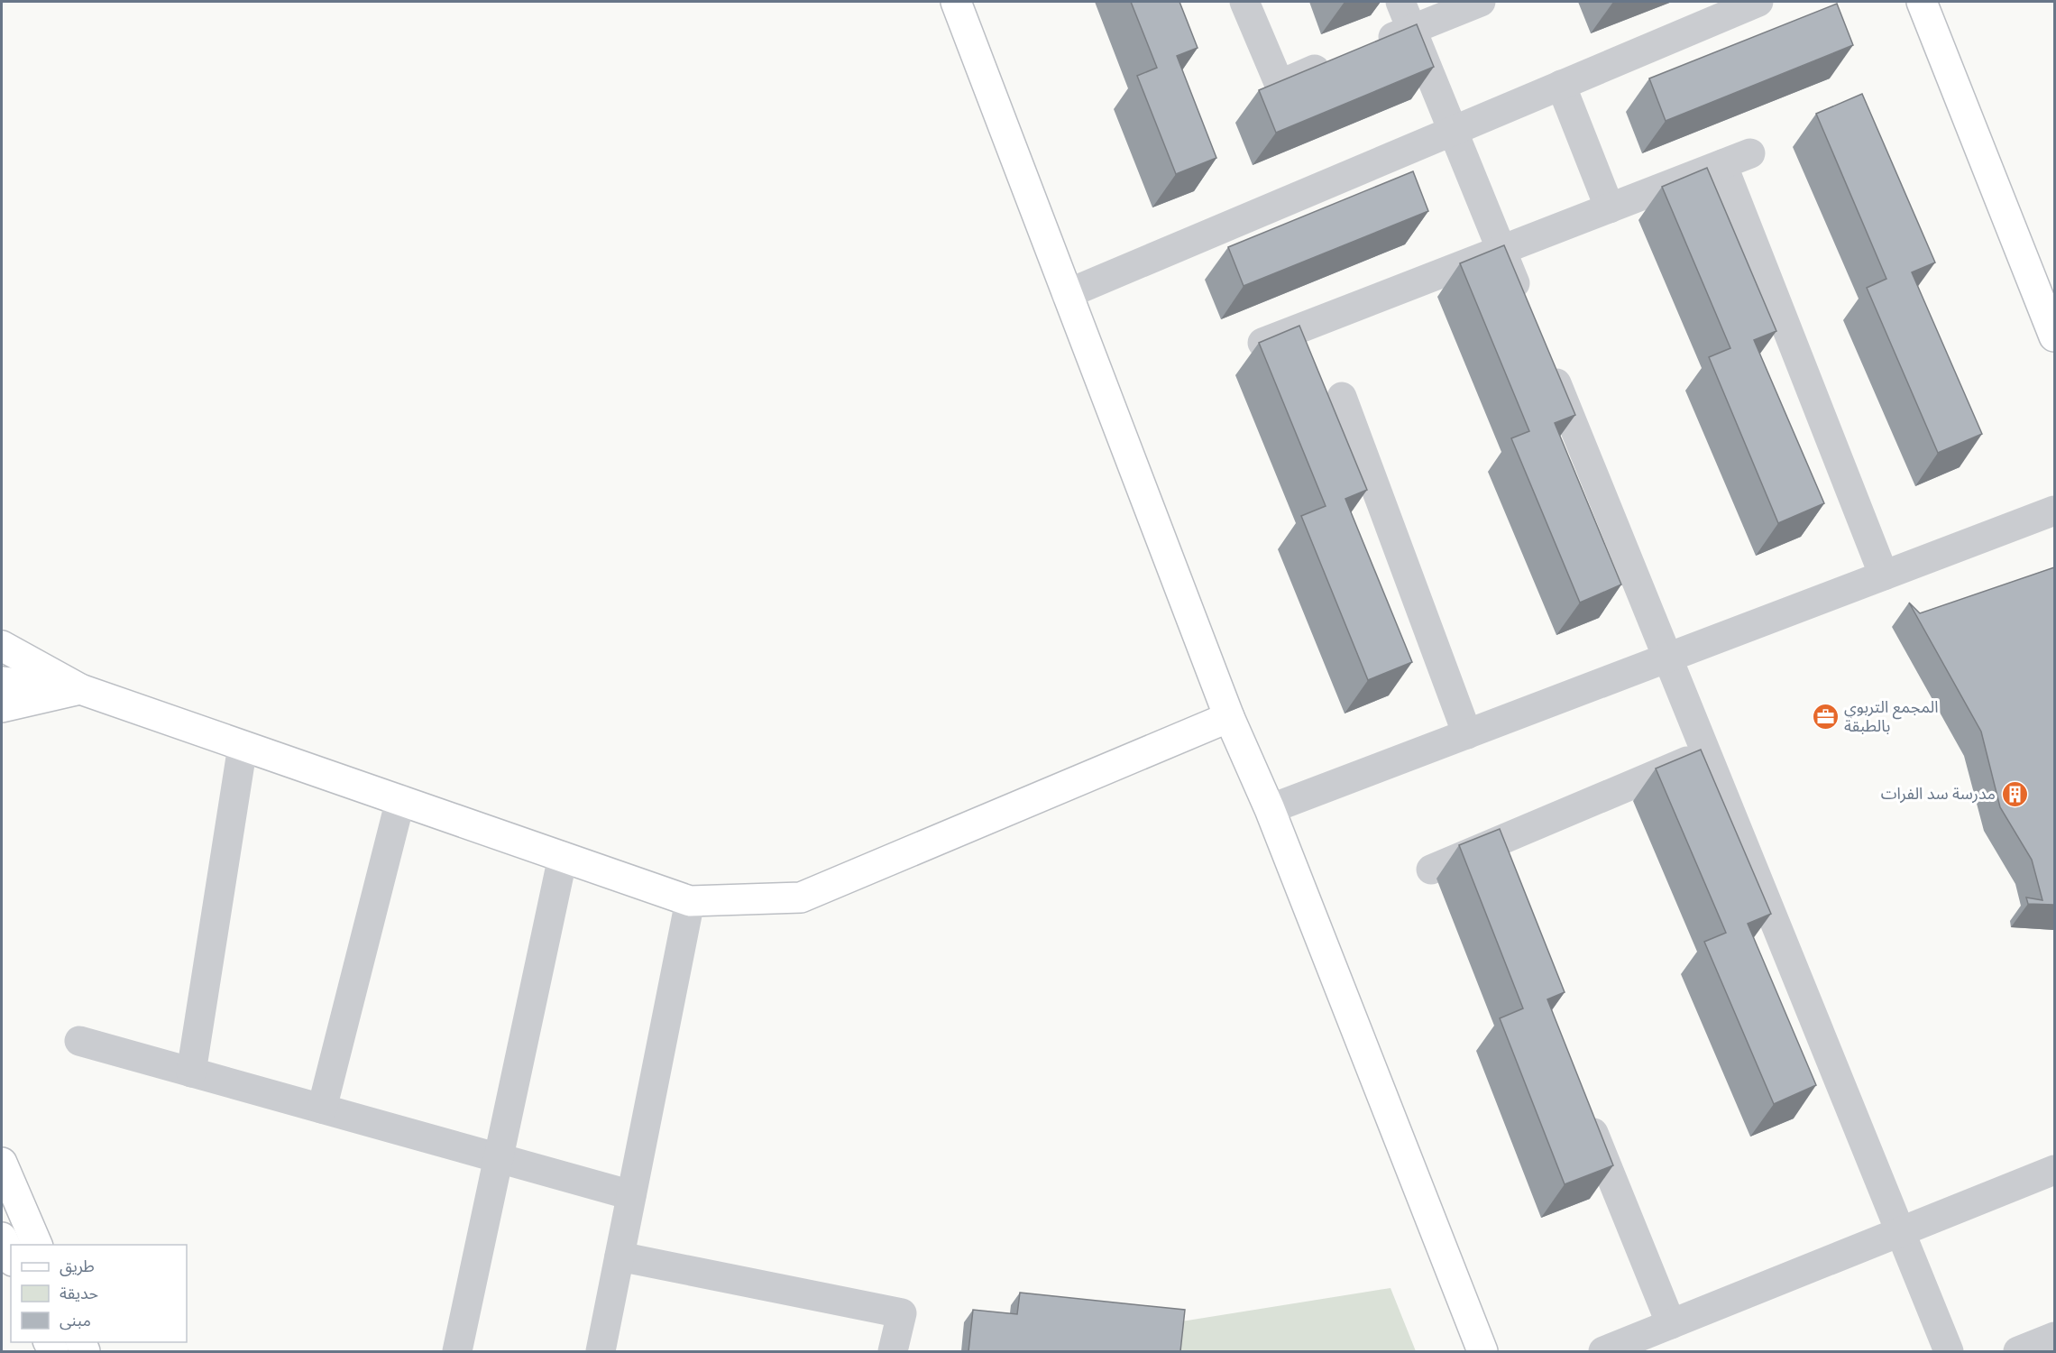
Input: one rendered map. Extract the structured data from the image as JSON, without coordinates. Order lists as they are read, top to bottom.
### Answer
{
  "places": {
    "office": ["المجمع التربوي بالطبقة"],
    "building": ["مدرسة سد الفرات"]
  },
  "legend": ["طريق", "حديقة", "مبنى"]
}
